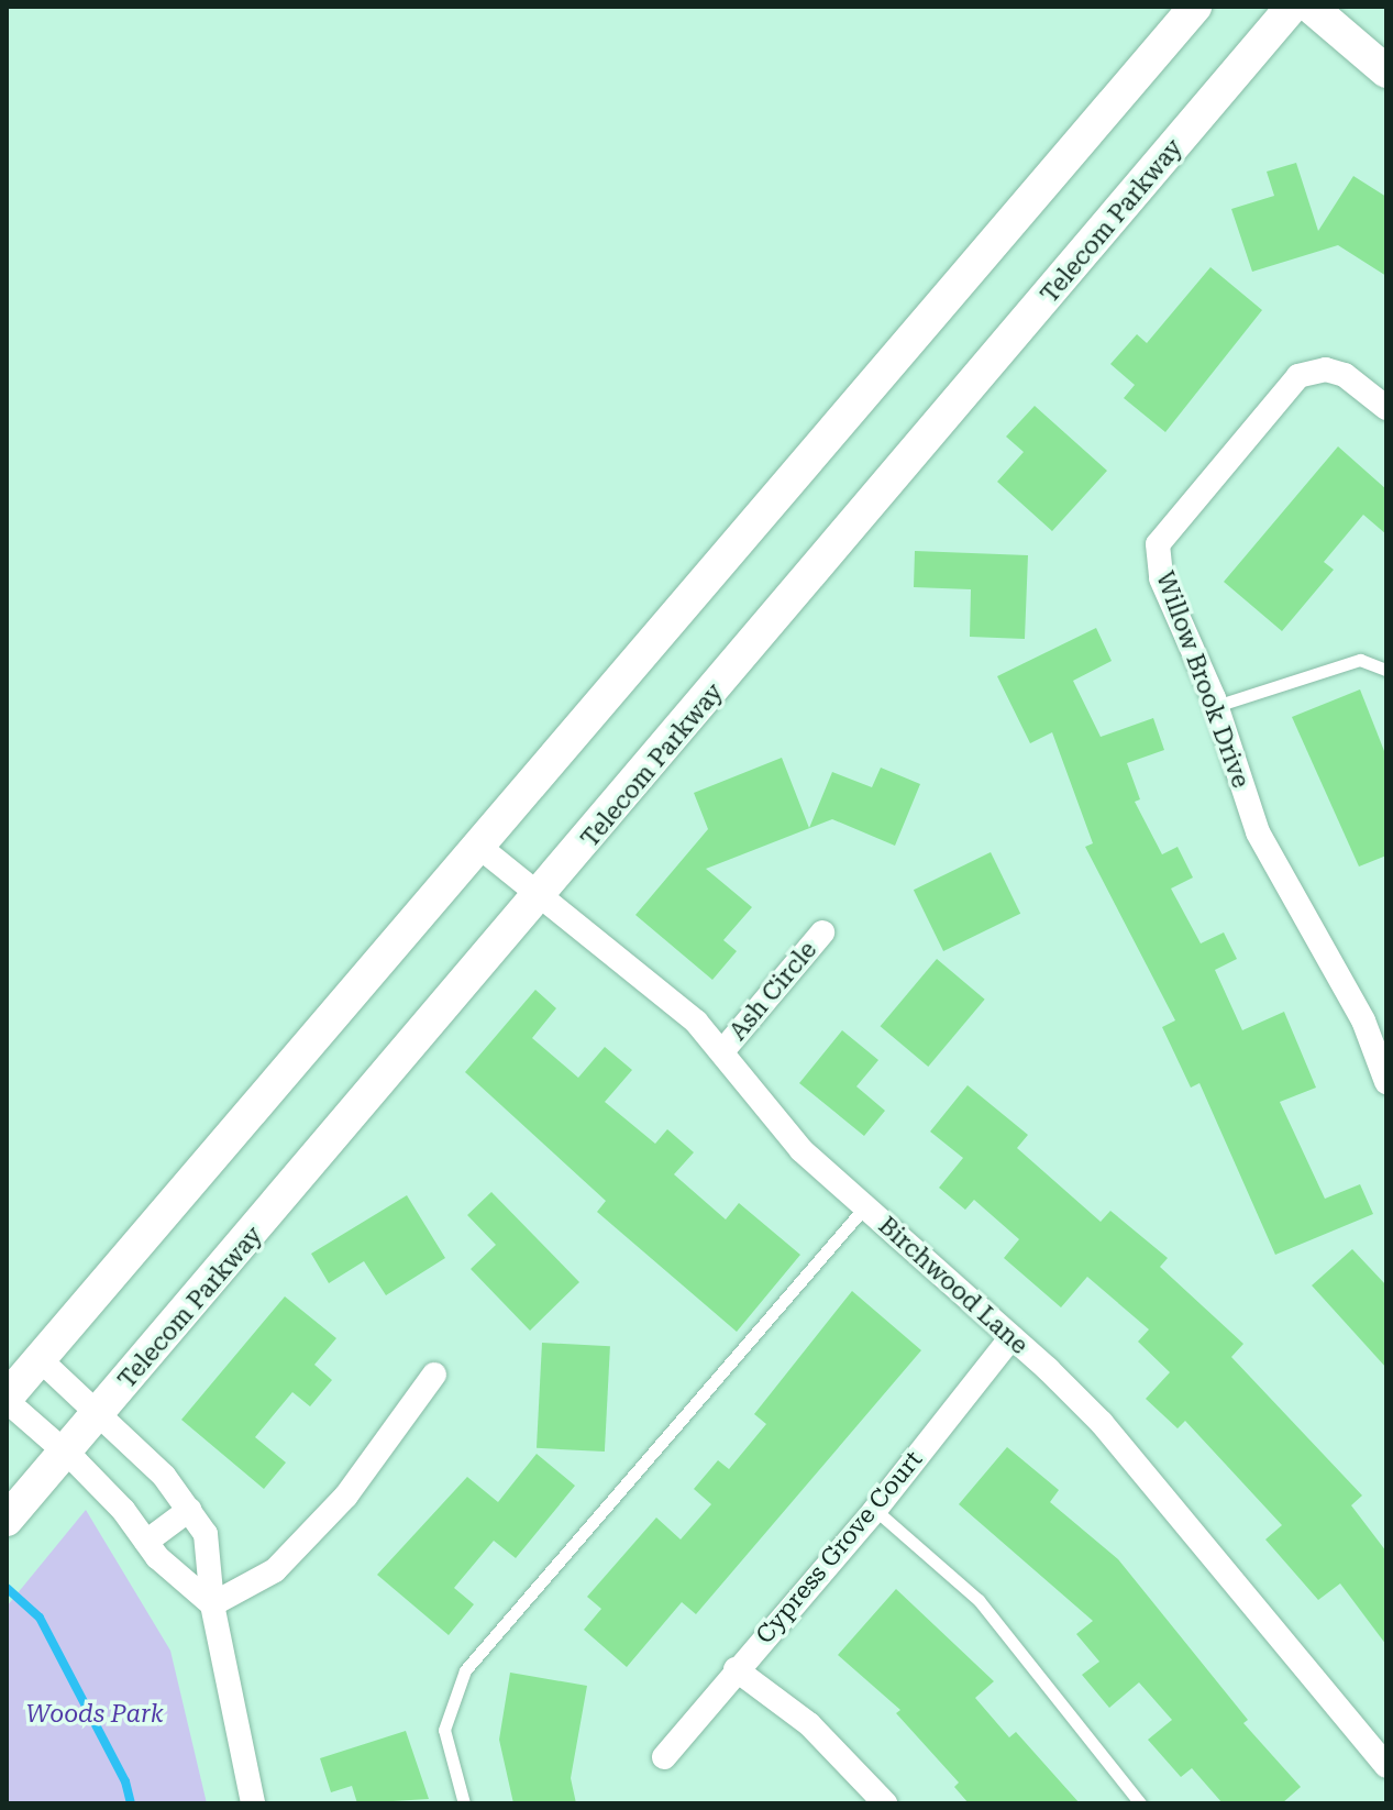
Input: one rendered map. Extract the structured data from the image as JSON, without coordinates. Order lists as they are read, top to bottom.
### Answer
{
  "streets": {
    "street": [
      "Telecom Parkway",
      "Willow Brook Drive",
      "Ash Circle",
      "Birchwood Lane",
      "Cypress Grove Court"
    ]
  },
  "crossings": [
    ["Telecom Parkway", "Birchwood Lane"],
    ["Ash Circle", "Birchwood Lane"],
    ["Birchwood Lane", "Cypress Grove Court"]
  ],
  "parks": ["Woods Park"]
}
